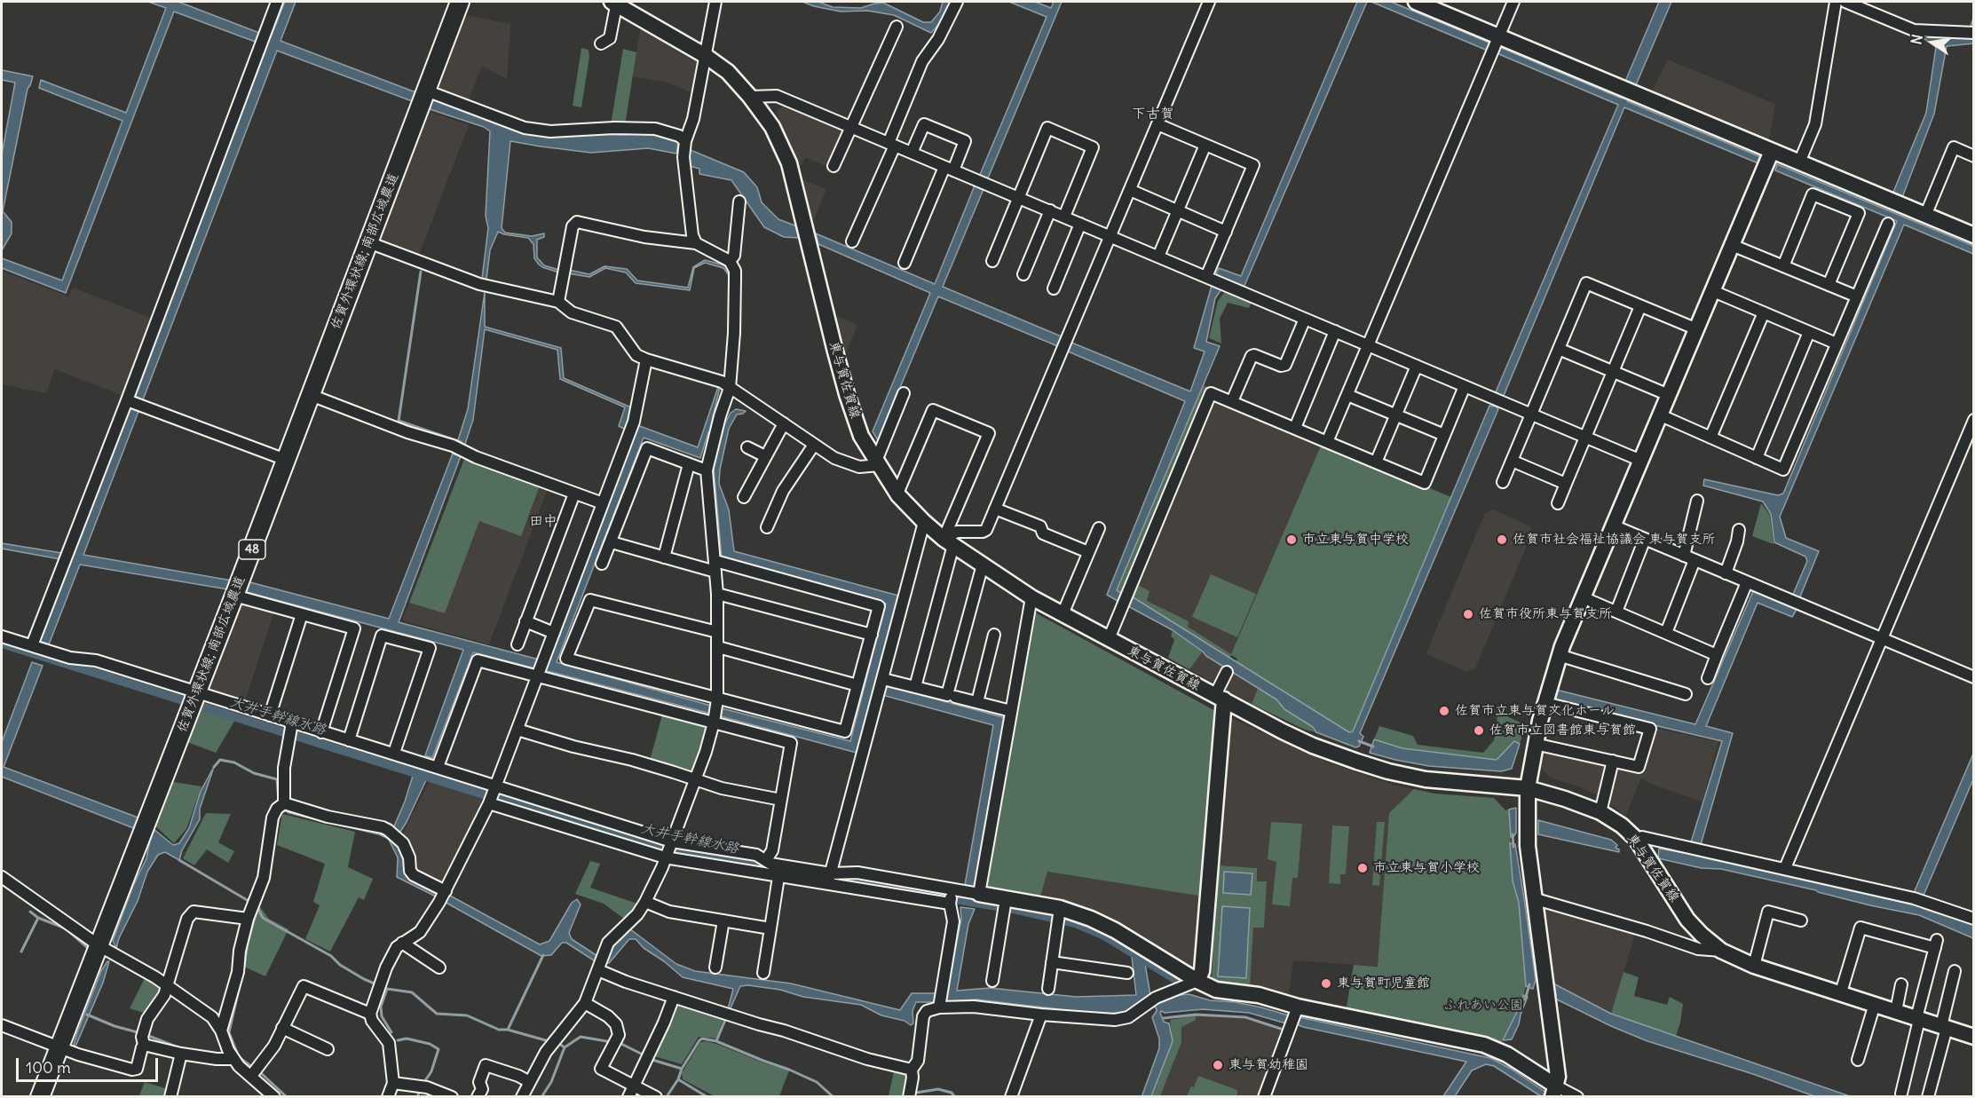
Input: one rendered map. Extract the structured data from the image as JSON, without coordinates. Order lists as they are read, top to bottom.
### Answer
{
  "streets": {
    "main road": ["佐賀外環状線; 南部広域農道", "48"],
    "street": ["東与賀佐賀線"]
  },
  "districts": ["下古賀", "田中"],
  "water": ["大井手幹線水路"],
  "parks": ["ふれあい公園"],
  "places": [
    "市立東与賀中学校",
    "佐賀市社会福祉協議会 東与賀支所",
    "佐賀市役所東与賀支所",
    "佐賀市立東与賀文化ホール",
    "佐賀市立図書館東与賀館",
    "市立東与賀小学校",
    "東与賀町児童館",
    "東与賀幼稚園"
  ],
  "scale_bar": "100 m",
  "north": "left"
}
